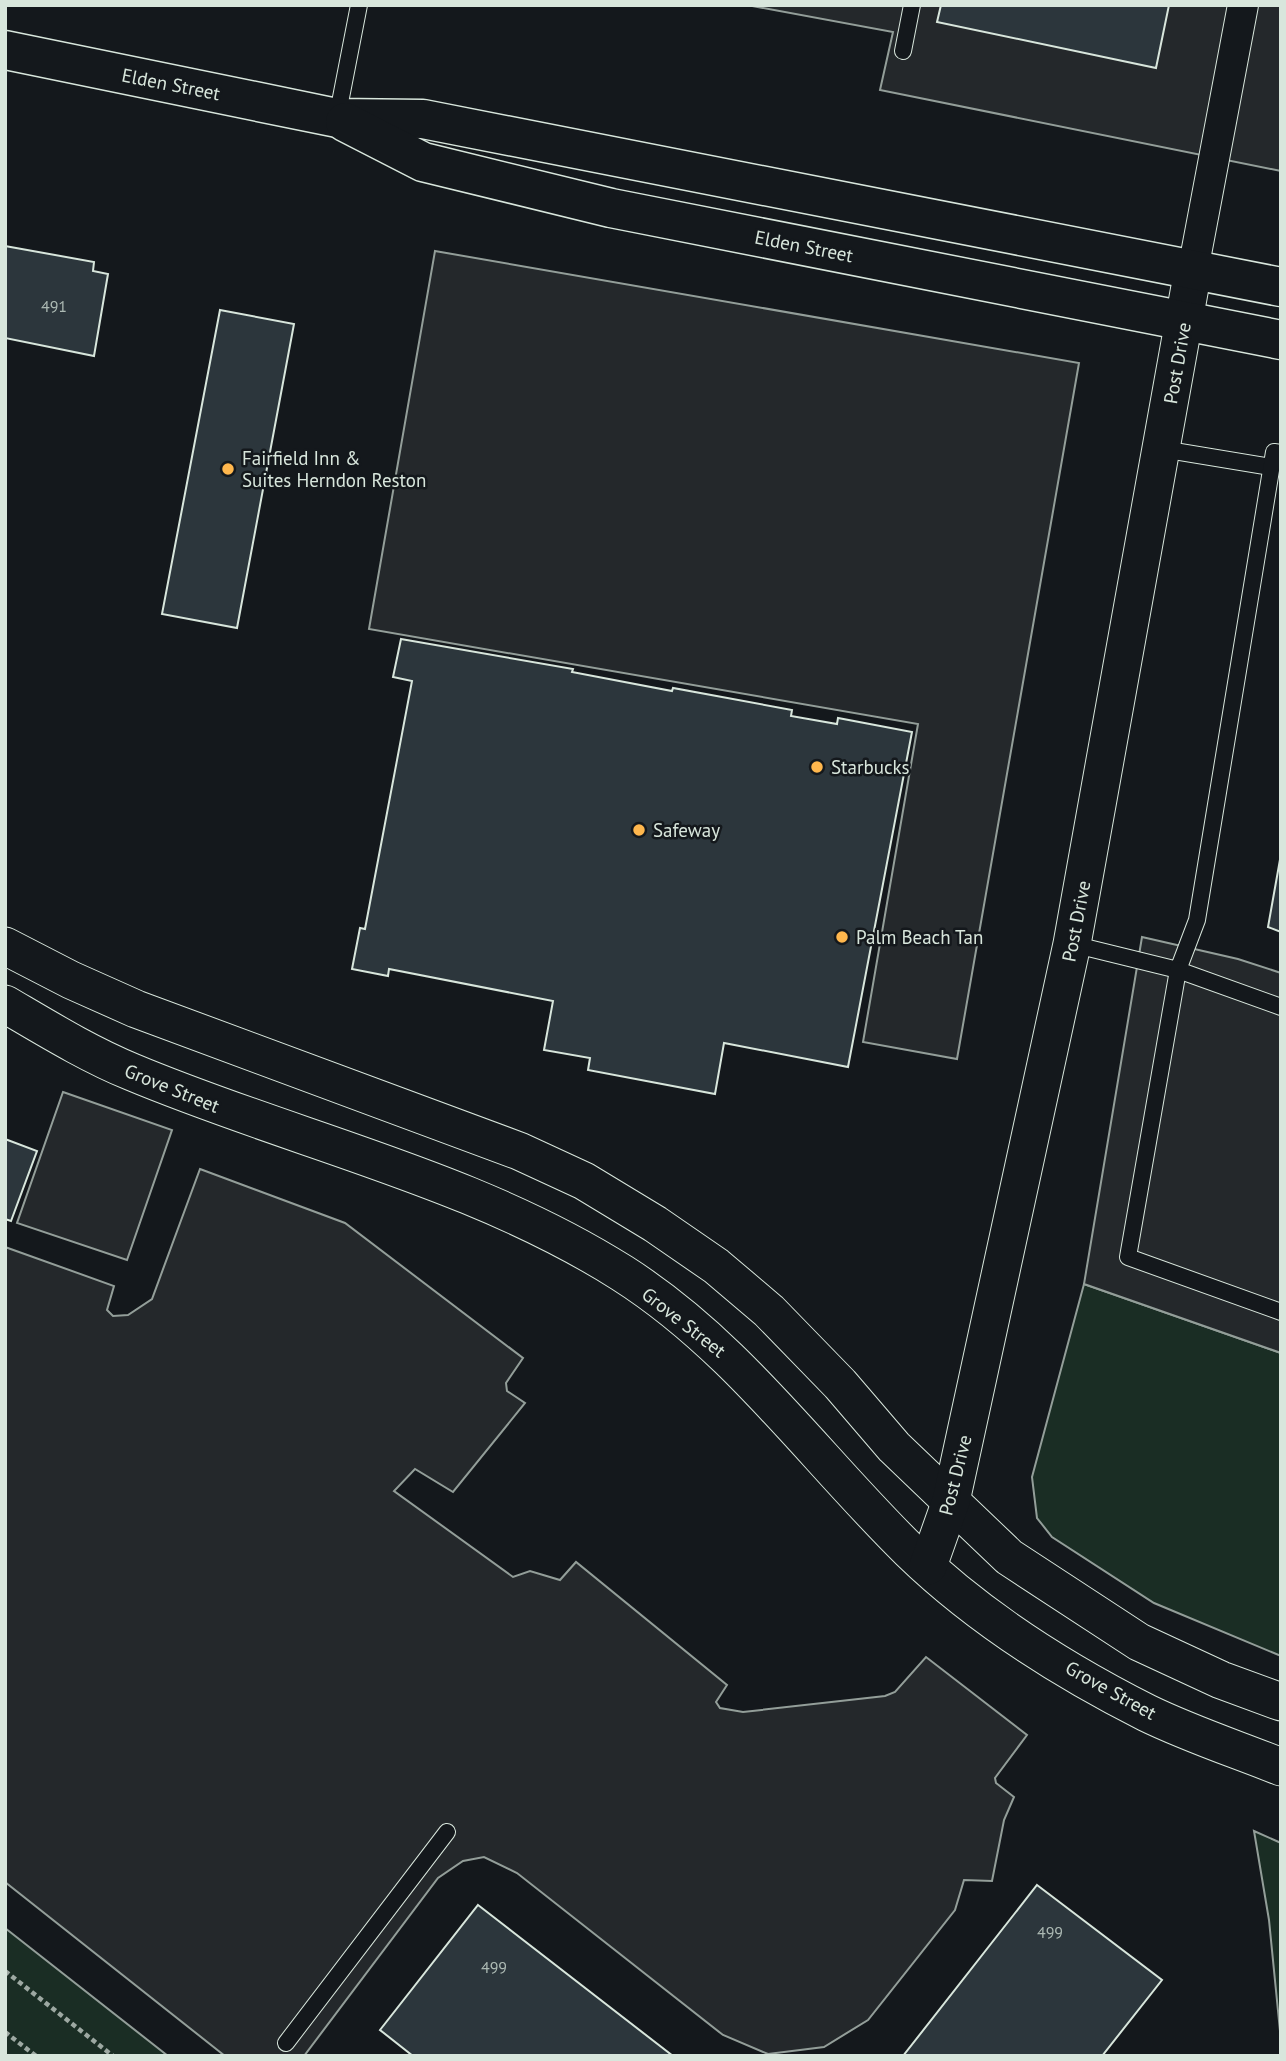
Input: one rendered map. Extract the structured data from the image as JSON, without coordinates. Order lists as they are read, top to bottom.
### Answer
{
  "streets": {
    "main road": ["Elden Street"],
    "street": ["Post Drive", "Grove Street"]
  },
  "crossings": [
    ["Elden Street", "Post Drive"],
    ["Post Drive", "Grove Street"]
  ],
  "places": [
    "Fairfield Inn & Suites Herndon Reston",
    "Starbucks",
    "Safeway",
    "Palm Beach Tan"
  ],
  "house_numbers": ["491", "499", "499"]
}
